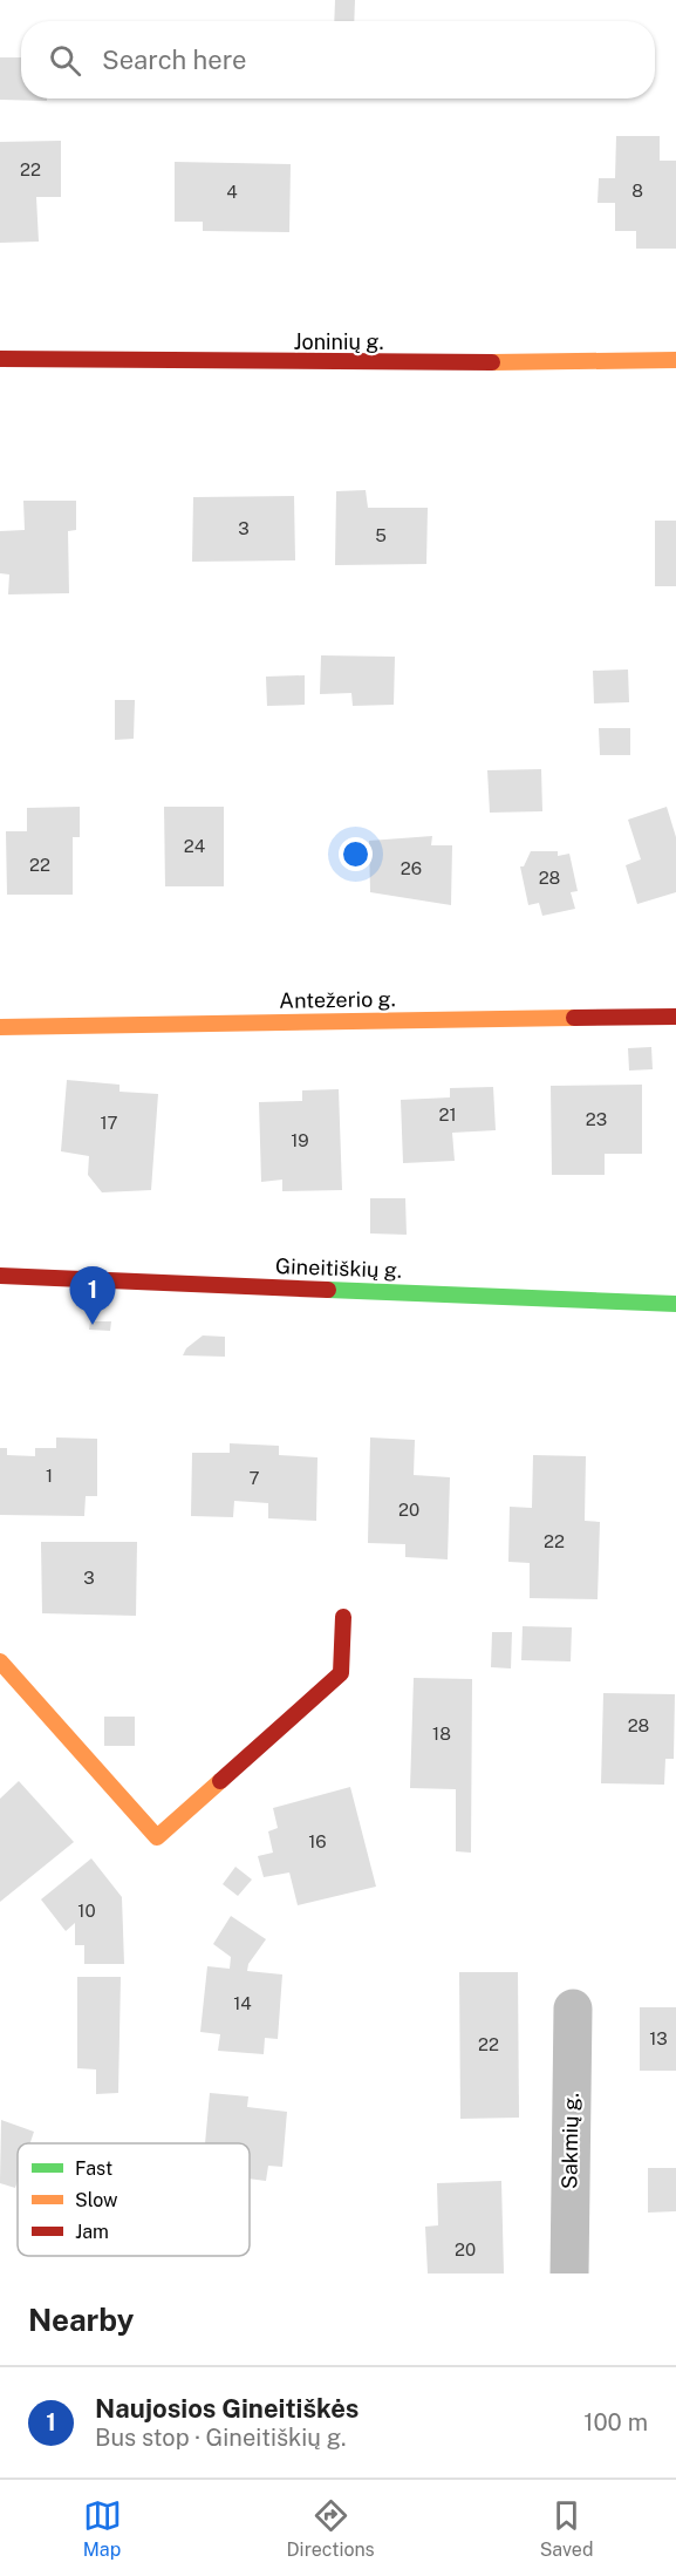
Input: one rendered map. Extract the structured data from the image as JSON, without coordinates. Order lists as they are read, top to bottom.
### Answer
{
  "streets": {
    "street": [
      "Joninių g.",
      "Antežerio g.",
      "Gineitiškių g.",
      "Sakmių g."
    ]
  },
  "house_numbers": [
    "22",
    "8",
    "4",
    "3",
    "5",
    "24",
    "22",
    "26",
    "28",
    "21",
    "23",
    "17",
    "19",
    "1",
    "7",
    "20",
    "22",
    "3",
    "28",
    "18",
    "16",
    "10",
    "14",
    "13",
    "22",
    "20"
  ],
  "legend": ["Fast", "Slow", "Jam"],
  "page": {
    "search": "Search here",
    "pins": "1",
    "heading": "Nearby",
    "list": [
      {
        "mark": "1",
        "name": "Naujosios Gineitiškės",
        "note": "Bus stop · Gineitiškių g.",
        "value": "100 m"
      }
    ],
    "nav": ["Map", "Directions", "Saved"]
  }
}
